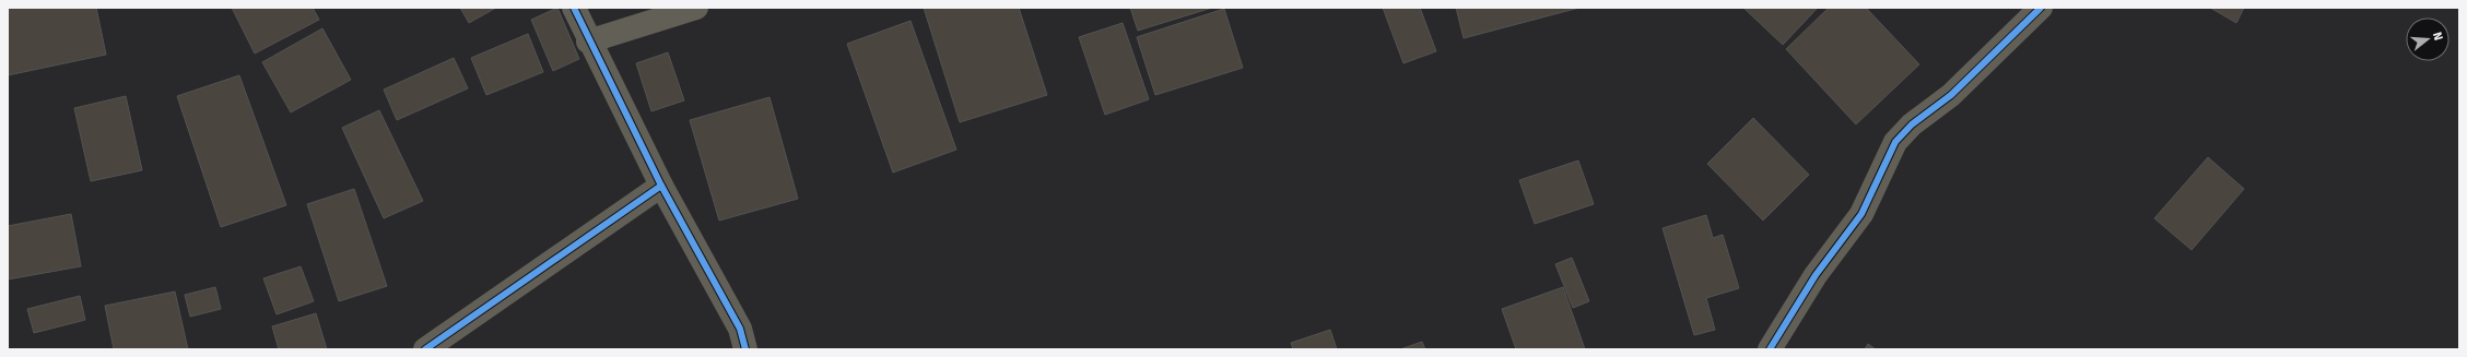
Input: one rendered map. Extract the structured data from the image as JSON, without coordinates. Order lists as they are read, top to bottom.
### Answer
{
  "north": "right"
}
